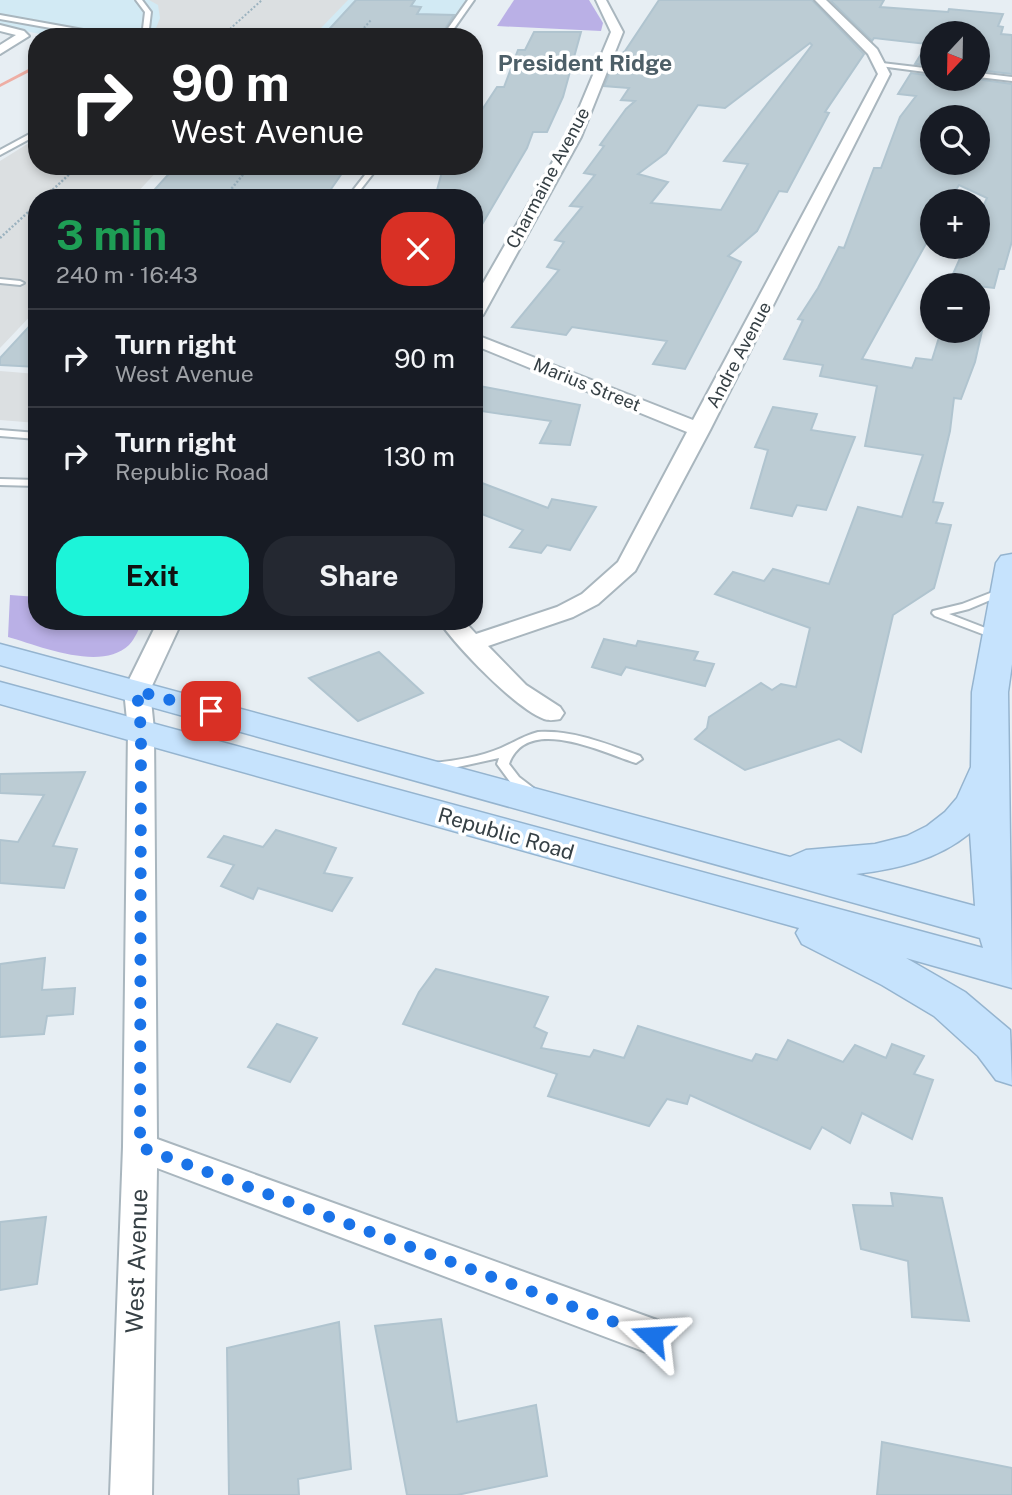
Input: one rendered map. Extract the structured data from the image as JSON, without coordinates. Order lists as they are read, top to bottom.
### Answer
{
  "streets": {
    "main road": ["Republic Road"],
    "street": [
      "Charmaine Avenue",
      "Andre Avenue",
      "Marius Street",
      "West Avenue"
    ]
  },
  "crossings": [
    ["Andre Avenue", "Marius Street"],
    ["Republic Road", "West Avenue"]
  ],
  "districts": ["President Ridge"],
  "north": "bottom",
  "page": {
    "map_buttons": ["+", "−"],
    "turn": ["90 m", "West Avenue"],
    "heading": ["3 min", "240 m · 16:43"],
    "list": [
      {
        "name": "Turn right",
        "note": "West Avenue",
        "value": "90 m"
      },
      {
        "name": "Turn right",
        "note": "Republic Road",
        "value": "130 m"
      }
    ],
    "buttons": ["Exit", "Share"]
  }
}
